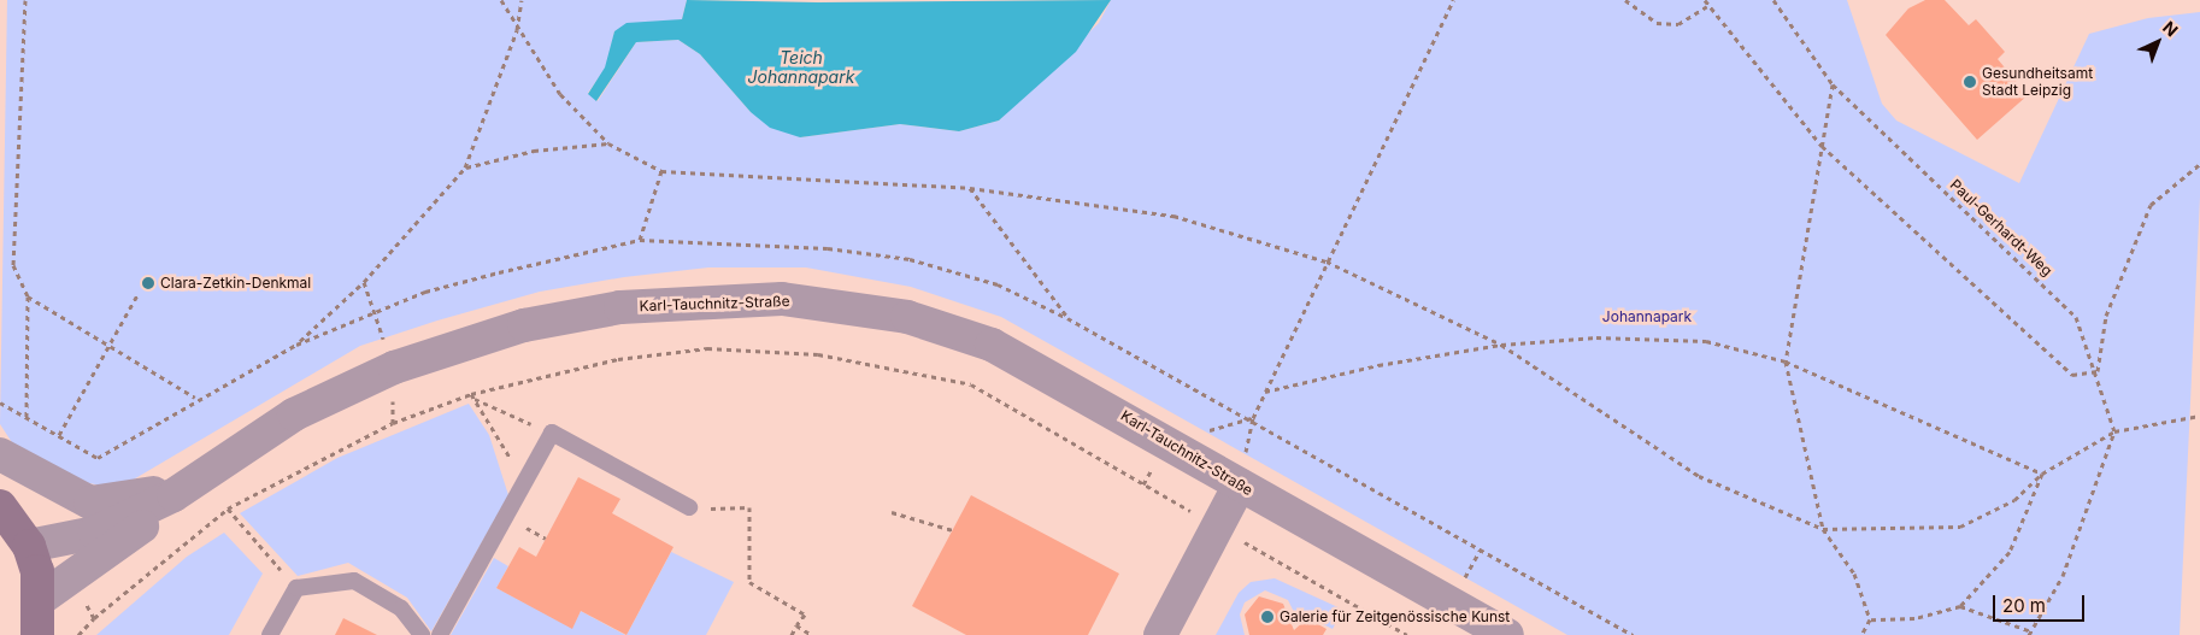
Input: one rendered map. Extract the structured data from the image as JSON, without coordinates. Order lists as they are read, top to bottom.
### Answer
{
  "streets": {
    "street": ["Karl-Tauchnitz-Straße"],
    "path": ["Paul-Gerhardt-Weg"]
  },
  "water": ["Teich Johannapark"],
  "parks": ["Johannapark"],
  "places": ["Gesundheitsamt Stadt Leipzig", "Clara-Zetkin-Denkmal", "Galerie für Zeitgenössische Kunst"],
  "scale_bar": "20 m",
  "north": "top right"
}
